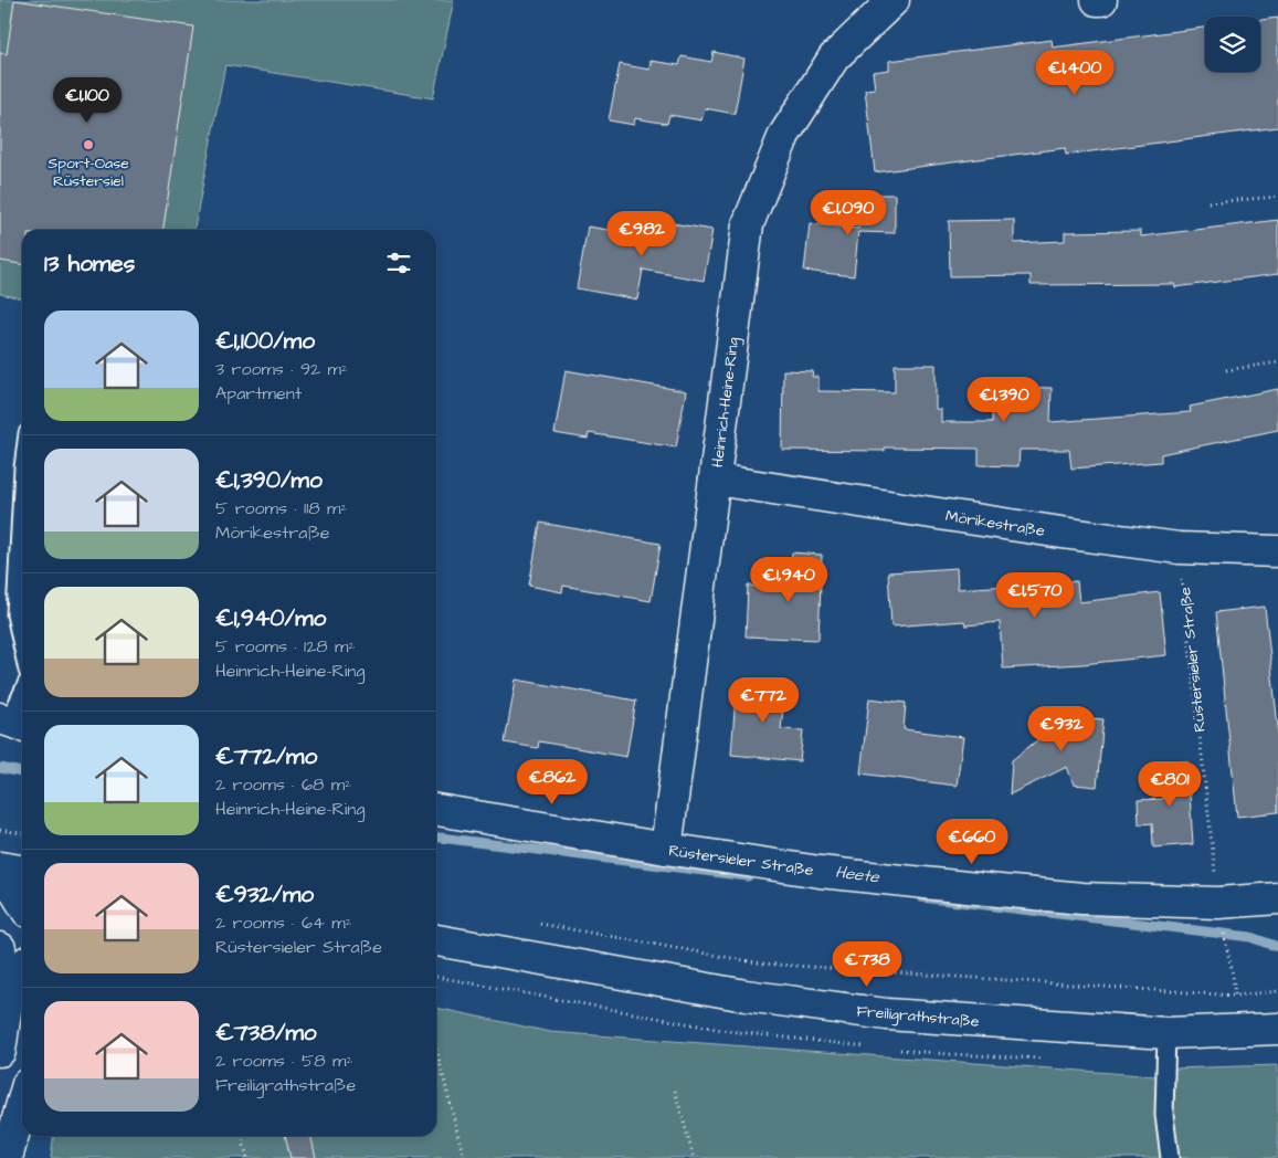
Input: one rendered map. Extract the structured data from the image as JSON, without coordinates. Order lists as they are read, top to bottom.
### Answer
{
  "streets": {
    "street": [
      "Heinrich-Heine-Ring",
      "Mörikestraße",
      "Rüstersieler Straße",
      "Freiligrathstraße"
    ]
  },
  "crossings": [
    ["Heinrich-Heine-Ring", "Mörikestraße"],
    ["Heinrich-Heine-Ring", "Rüstersieler Straße"],
    ["Mörikestraße", "Rüstersieler Straße"]
  ],
  "water": ["Heete"],
  "places": ["Sport-Oase Rüstersiel"],
  "page": {
    "price": [
      "€1,400",
      "€1,100",
      "€1,090",
      "€982",
      "€1,390",
      "€1,940",
      "€1,570",
      "€772",
      "€932",
      "€862",
      "€801",
      "€660",
      "€738"
    ],
    "heading": "13 homes",
    "list": [
      {
        "name": "€1,100/mo",
        "note": "3 rooms · 92 m² · Apartment"
      },
      {
        "name": "€1,390/mo",
        "note": "5 rooms · 118 m² · Mörikestraße"
      },
      {
        "name": "€1,940/mo",
        "note": "5 rooms · 128 m² · Heinrich-Heine-Ring"
      },
      {
        "name": "€772/mo",
        "note": "2 rooms · 68 m² · Heinrich-Heine-Ring"
      },
      {
        "name": "€932/mo",
        "note": "2 rooms · 64 m² · Rüstersieler Straße"
      },
      {
        "name": "€738/mo",
        "note": "2 rooms · 58 m² · Freiligrathstraße"
      }
    ]
  }
}
